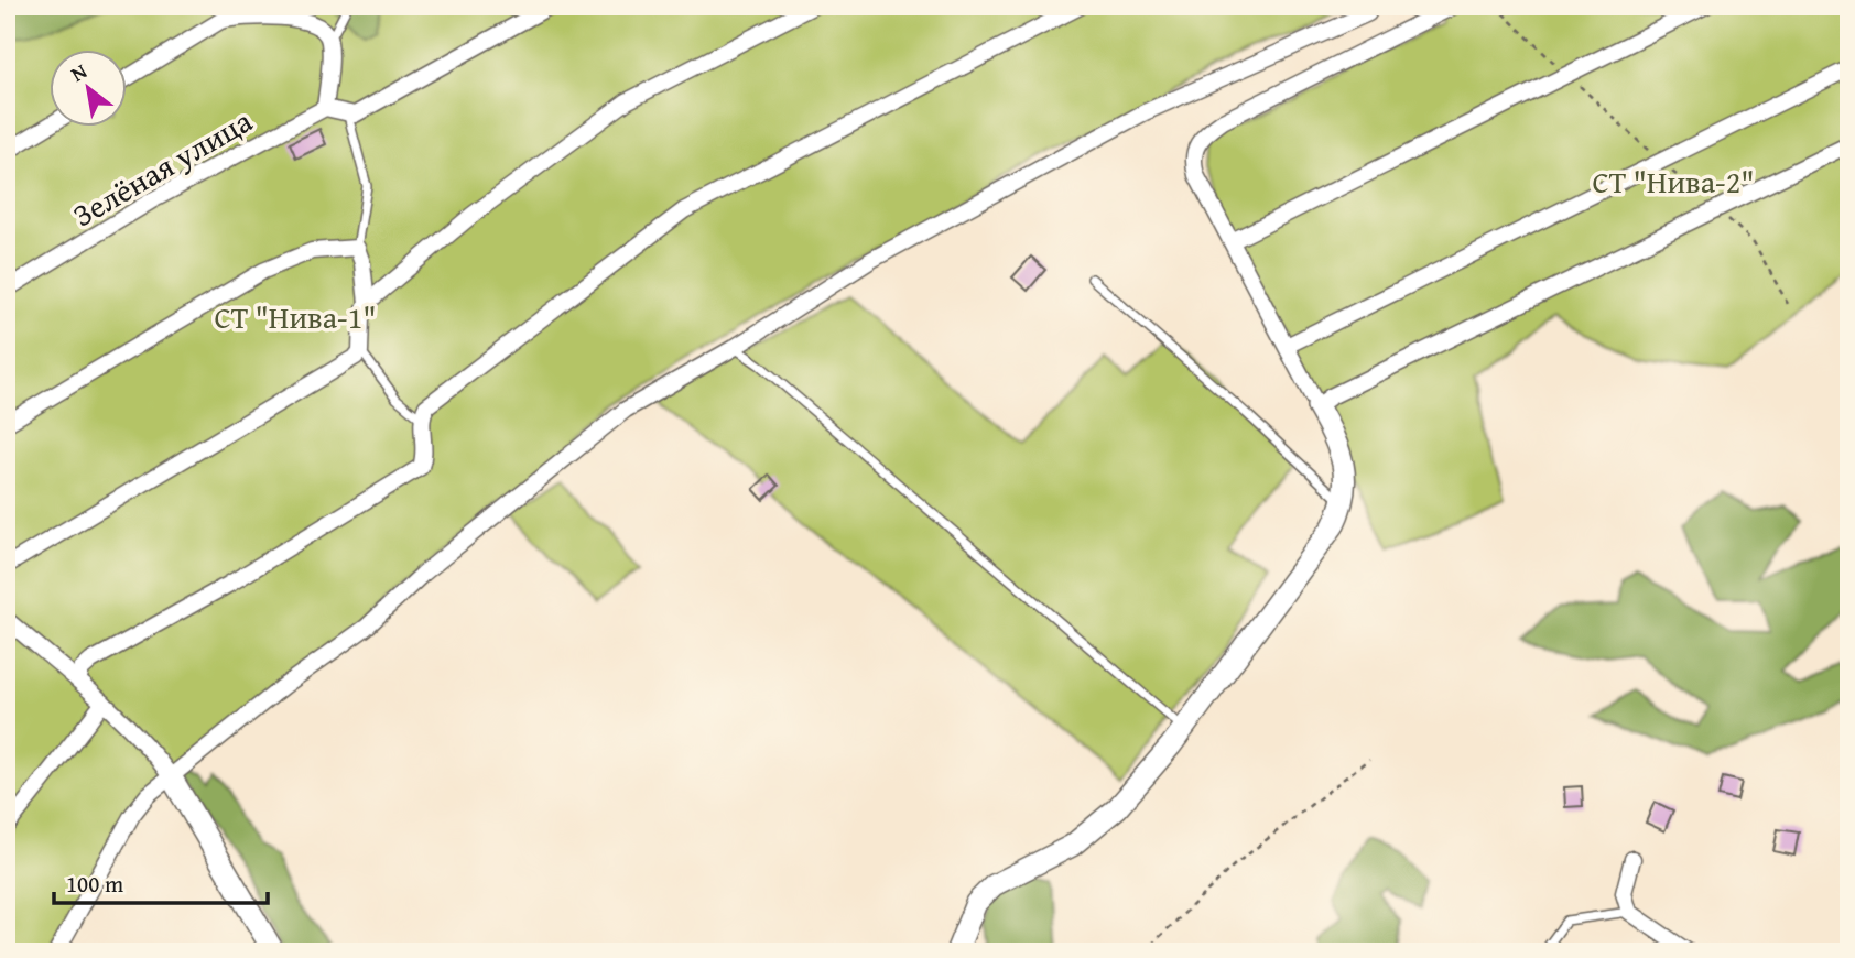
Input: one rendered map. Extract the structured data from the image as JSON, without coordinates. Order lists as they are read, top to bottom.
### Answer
{
  "streets": {
    "street": ["Зелёная улица"]
  },
  "parks": ["СТ \"Нива-2\"", "СТ \"Нива-1\""],
  "scale_bar": "100 m",
  "north": "top left"
}
